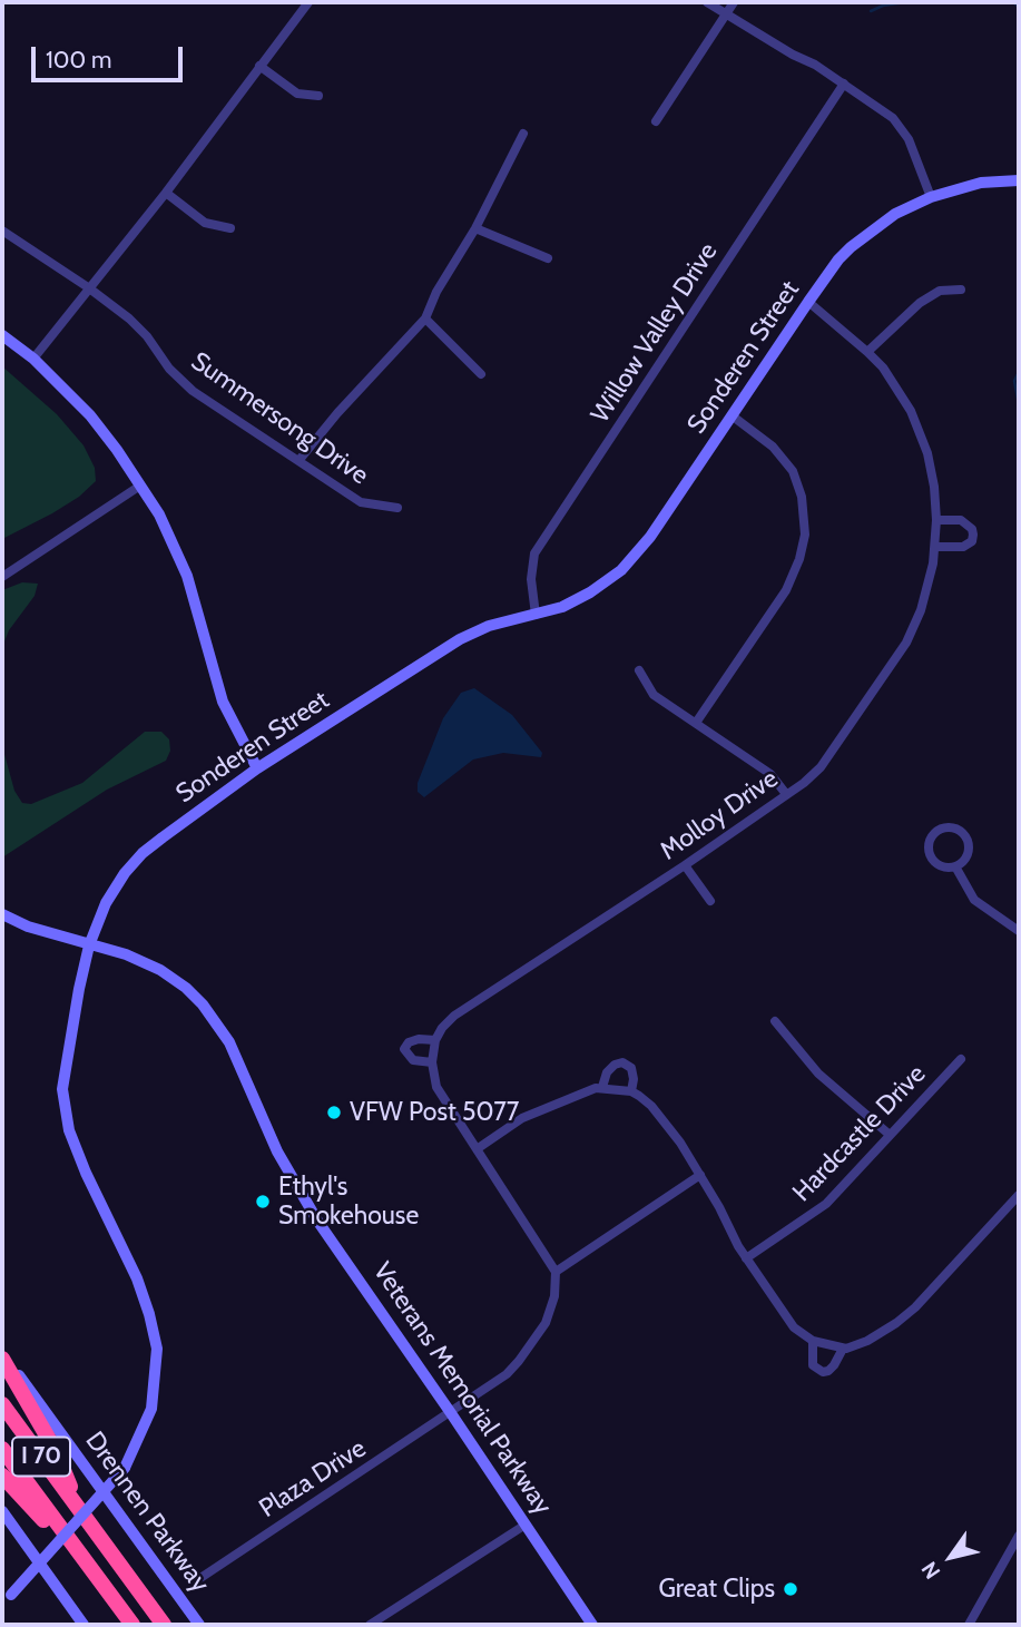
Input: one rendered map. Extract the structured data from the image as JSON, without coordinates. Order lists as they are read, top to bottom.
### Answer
{
  "streets": {
    "highway": ["I 70"],
    "street": [
      "Willow Valley Drive",
      "Sonderen Street",
      "Summersong Drive",
      "Molloy Drive",
      "Hardcastle Drive",
      "Veterans Memorial Parkway",
      "Plaza Drive",
      "Drennen Parkway"
    ]
  },
  "crossings": [
    ["Willow Valley Drive", "Sonderen Street"],
    ["Sonderen Street", "Molloy Drive"],
    ["Sonderen Street", "Veterans Memorial Parkway"],
    ["Veterans Memorial Parkway", "Plaza Drive"]
  ],
  "places": ["VFW Post 5077", "Ethyl's Smokehouse", "Great Clips"],
  "scale_bar": "100 m",
  "north": "bottom left"
}
